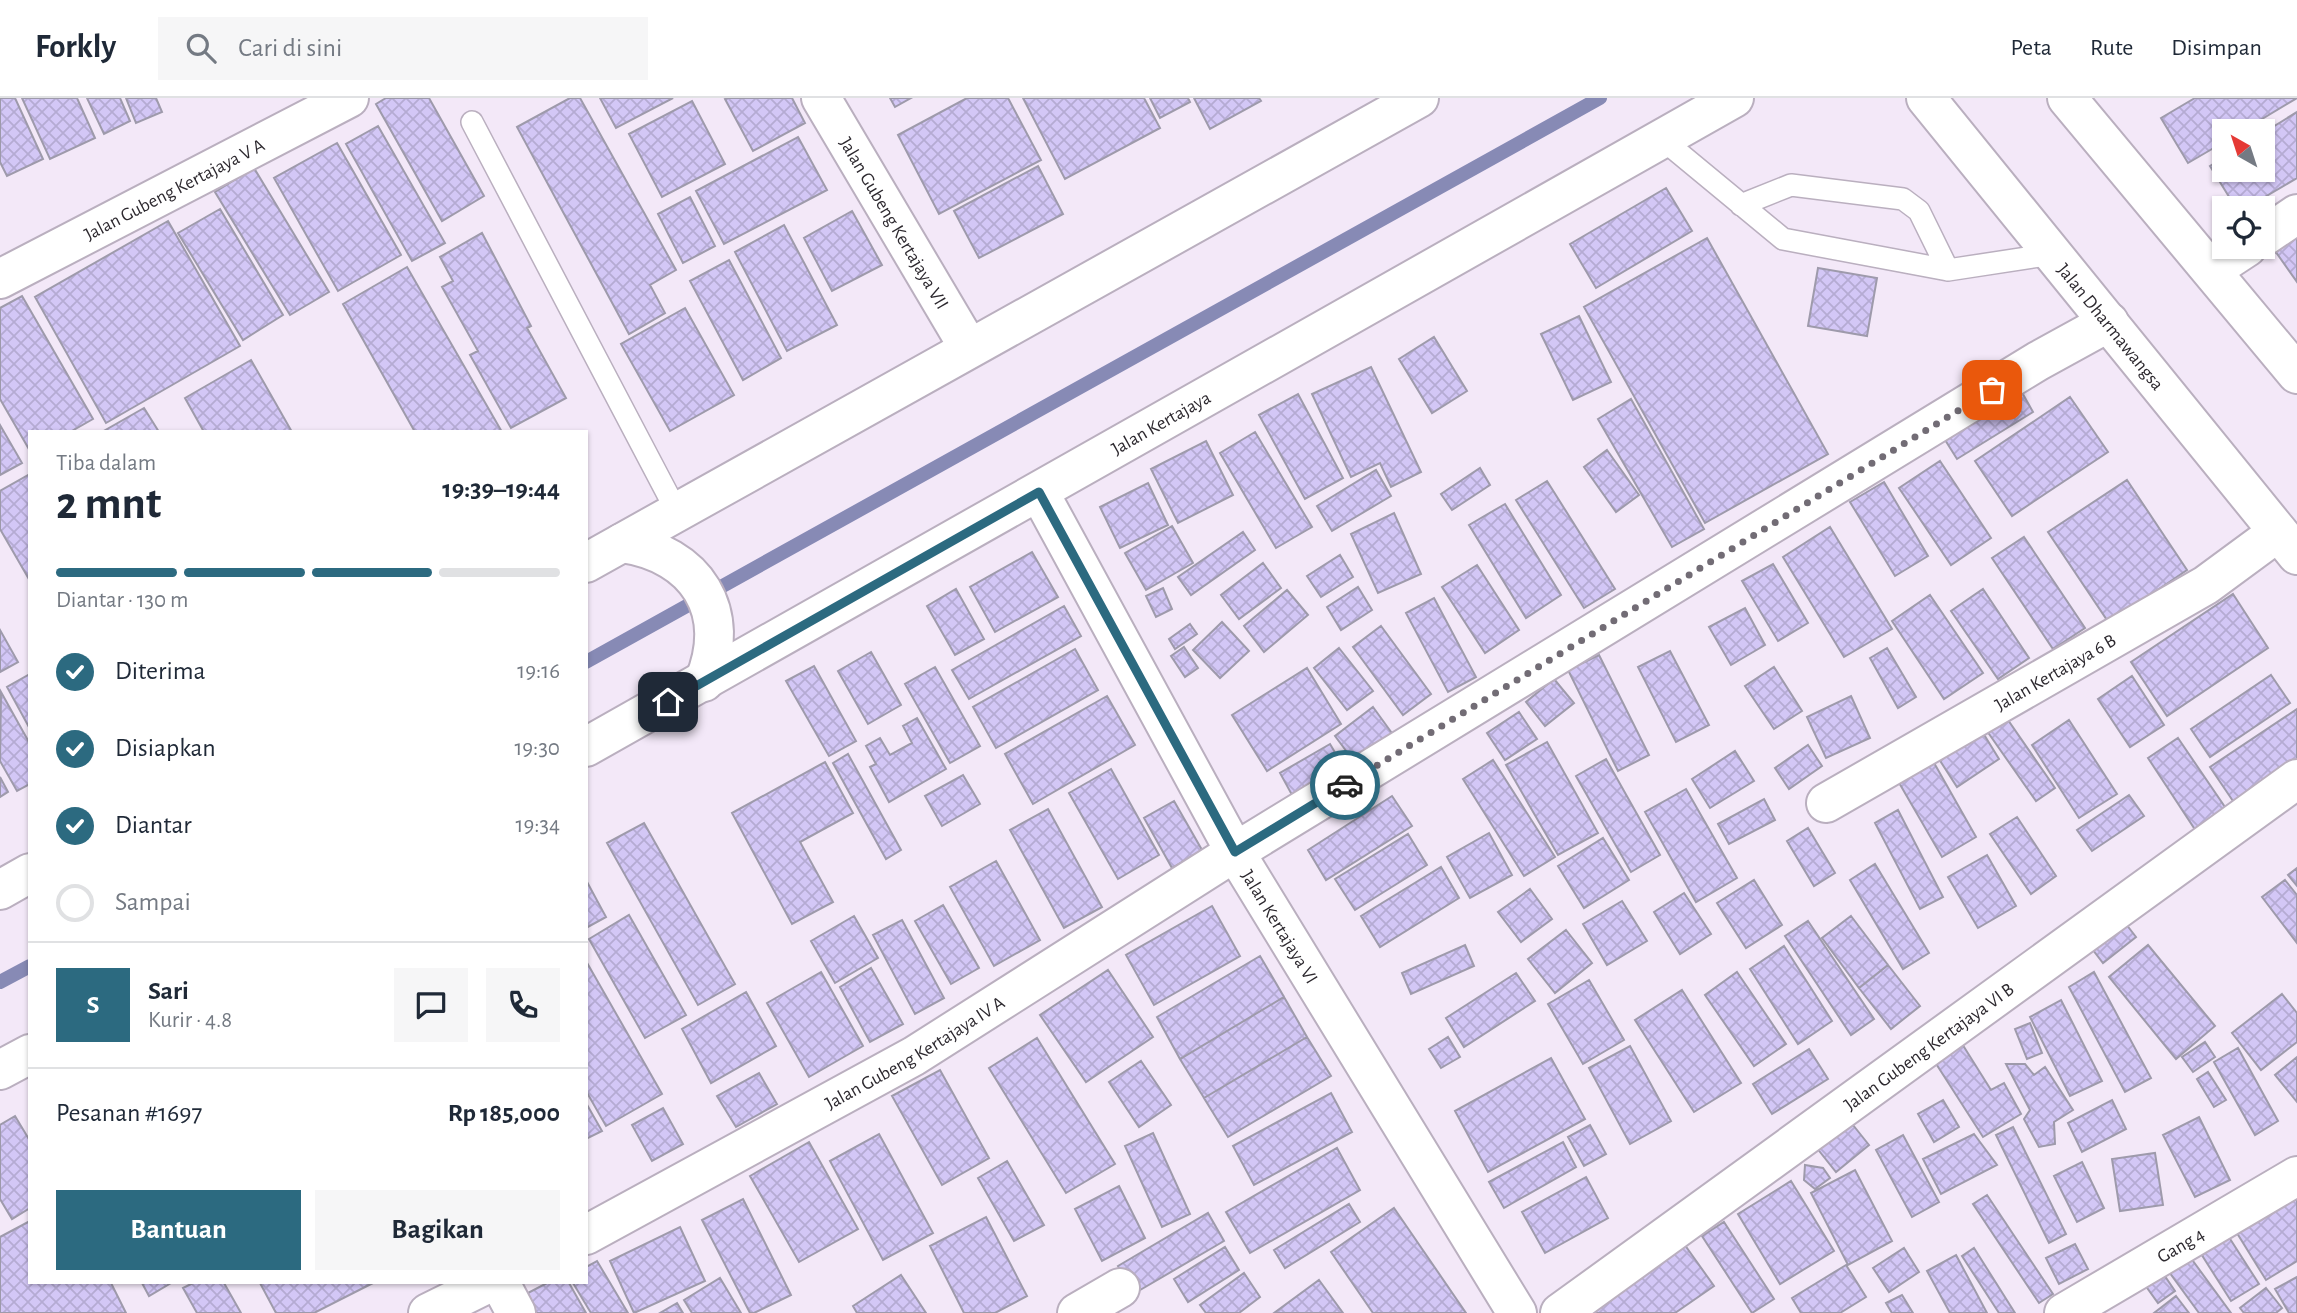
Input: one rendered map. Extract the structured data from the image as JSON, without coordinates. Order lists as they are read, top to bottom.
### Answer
{
  "streets": {
    "street": [
      "Jalan Gubeng Kertajaya V A",
      "Jalan Gubeng Kertajaya VII",
      "Jalan Dharmawangsa",
      "Jalan Kertajaya",
      "Jalan Kertajaya 6 B",
      "Jalan Kertajaya VI",
      "Jalan Gubeng Kertajaya VI B",
      "Jalan Gubeng Kertajaya IV A",
      "Gang 4"
    ]
  },
  "crossings": [
    ["Jalan Dharmawangsa", "Jalan Kertajaya 6 B"],
    ["Jalan Dharmawangsa", "Jalan Gubeng Kertajaya IV A"],
    ["Jalan Kertajaya", "Jalan Kertajaya VI"],
    ["Jalan Kertajaya VI", "Jalan Gubeng Kertajaya IV A"]
  ],
  "north": "top left",
  "page": {
    "header": "Forkly",
    "search": "Cari di sini",
    "nav": ["Peta", "Rute", "Disimpan"],
    "heading": ["2 mnt", "Tiba dalam", "19:39–19:44"],
    "panel": [
      "Sari",
      "Kurir · 4.8",
      "Pesanan #1697",
      "Rp 185,000"
    ],
    "bar": "Diantar · 130 m",
    "list": [
      ["Diterima", "19:16"],
      ["Disiapkan", "19:30"],
      ["Diantar", "19:34"],
      "Sampai"
    ],
    "round": "S",
    "buttons": ["Bantuan", "Bagikan"]
  }
}
